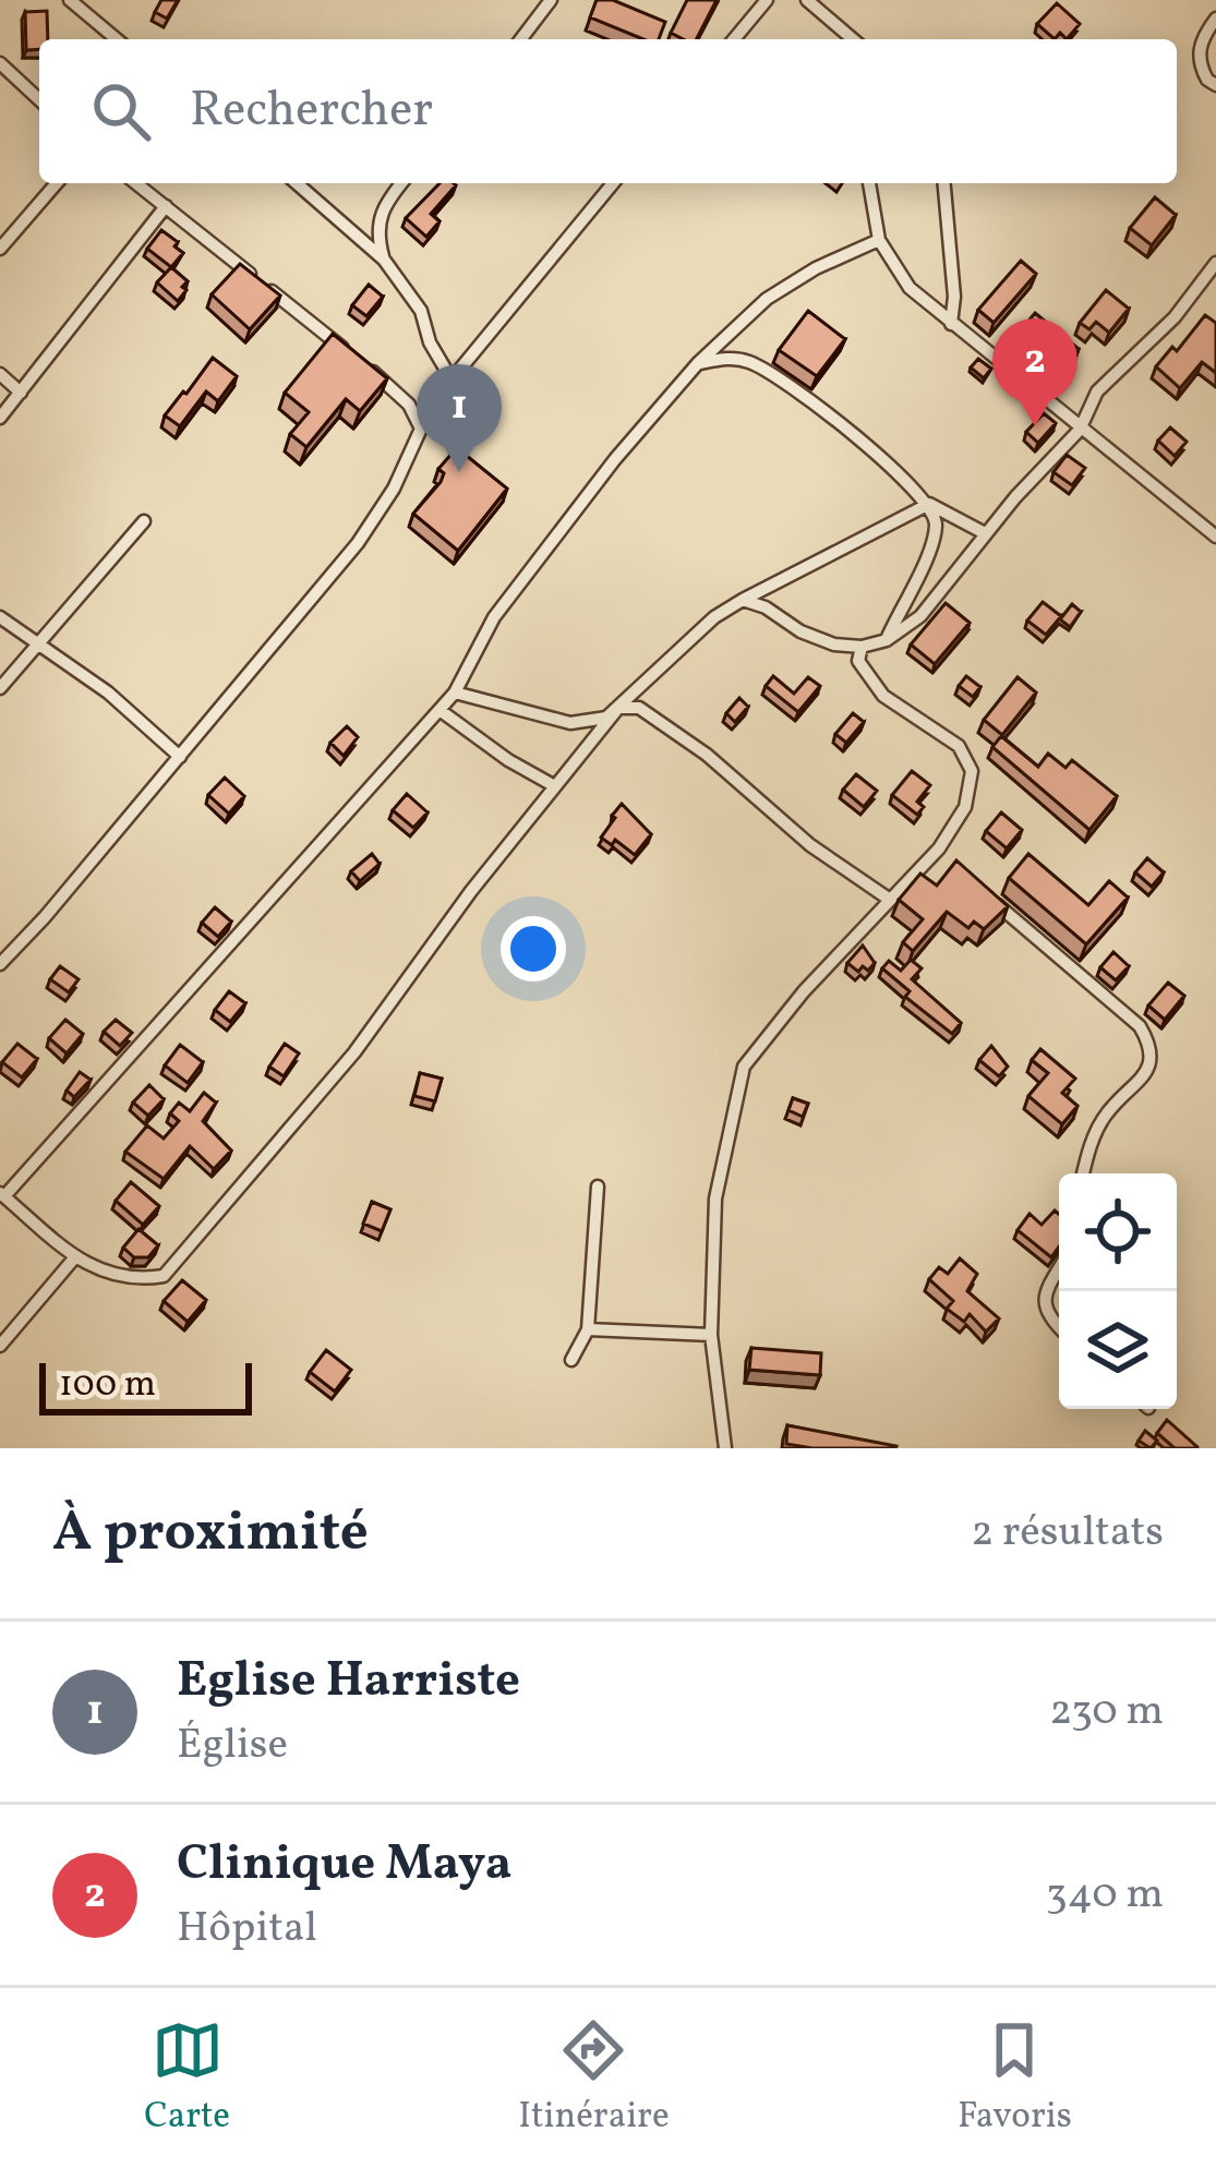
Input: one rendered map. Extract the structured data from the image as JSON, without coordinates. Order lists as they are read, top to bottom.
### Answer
{
  "scale_bar": "100 m",
  "page": {
    "search": "Rechercher",
    "pins": ["2", "1"],
    "scale": "100 m",
    "heading": ["À proximité", "2 résultats"],
    "list": [
      {
        "mark": "1",
        "name": "Eglise Harriste",
        "note": "Église",
        "value": "230 m"
      },
      {
        "mark": "2",
        "name": "Clinique Maya",
        "note": "Hôpital",
        "value": "340 m"
      }
    ],
    "nav": ["Carte", "Itinéraire", "Favoris"]
  }
}
